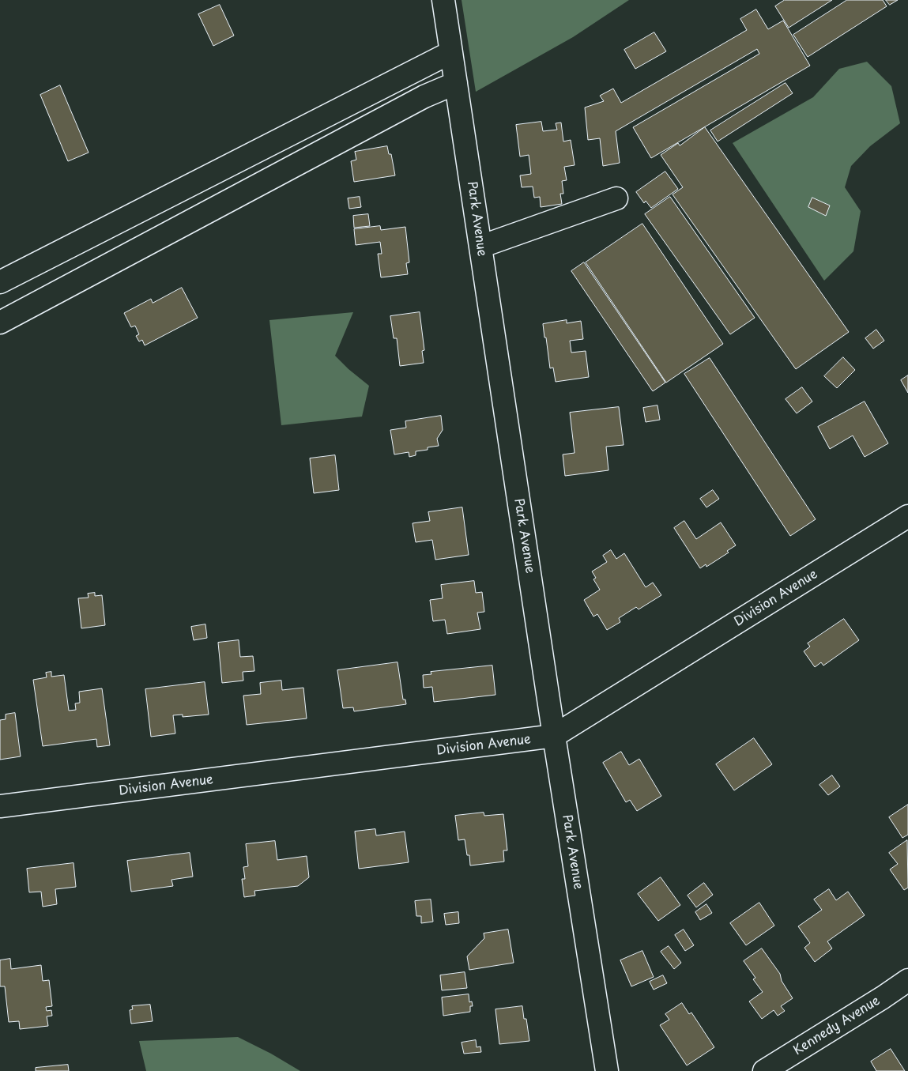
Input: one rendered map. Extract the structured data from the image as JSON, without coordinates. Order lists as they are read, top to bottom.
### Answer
{
  "streets": {
    "street": ["Park Avenue", "Division Avenue", "Kennedy Avenue"]
  },
  "crossings": [
    ["Park Avenue", "Division Avenue"]
  ]
}
